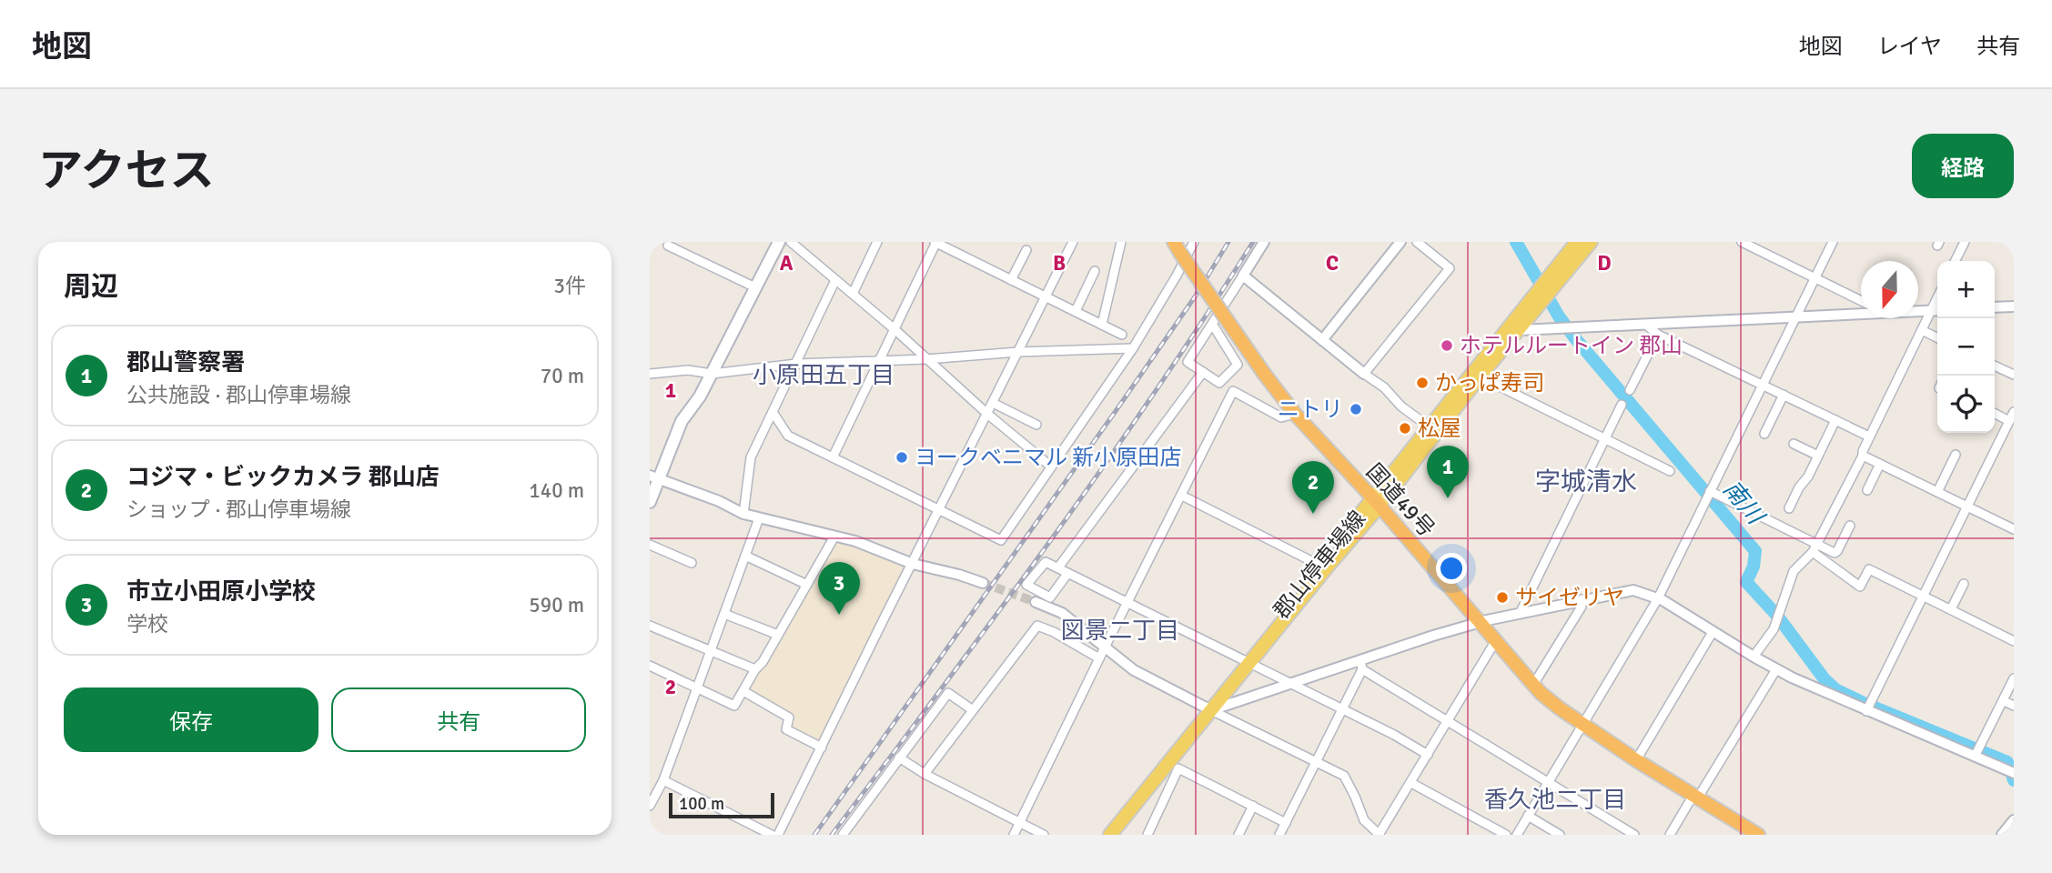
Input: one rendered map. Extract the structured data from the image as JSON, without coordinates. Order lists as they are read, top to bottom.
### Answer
{
  "streets": {
    "highway": ["国道49号"],
    "main road": ["郡山停車場線"]
  },
  "crossings": [
    ["国道49号", "郡山停車場線"]
  ],
  "districts": [
    "小原田五丁目",
    "字城清水",
    "図景二丁目",
    "香久池二丁目"
  ],
  "water": ["南川"],
  "places": [
    "ホテルルートイン 郡山",
    "かっぱ寿司",
    "ニトリ",
    "松屋",
    "ヨークベニマル 新小原田店",
    "サイゼリヤ"
  ],
  "scale_bar": "100 m",
  "north": "bottom",
  "page": {
    "header": "地図",
    "nav": ["地図", "レイヤ", "共有"],
    "title": "アクセス",
    "buttons": [
      "経路",
      ["保存", "共有"]
    ],
    "heading": ["周辺", "3件"],
    "map_buttons": ["+", "−"],
    "list": [
      {
        "mark": "1",
        "name": "郡山警察署",
        "note": "公共施設 · 郡山停車場線",
        "value": "70 m"
      },
      {
        "mark": "2",
        "name": "コジマ・ビックカメラ 郡山店",
        "note": "ショップ · 郡山停車場線",
        "value": "140 m"
      },
      {
        "mark": "3",
        "name": "市立小田原小学校",
        "note": "学校",
        "value": "590 m"
      }
    ],
    "pins": ["1", "2", "3"],
    "scale": "100 m"
  },
  "grid": {
    "columns": [
      "A",
      "B",
      "C",
      "D"
    ],
    "rows": ["1", "2"]
  }
}
